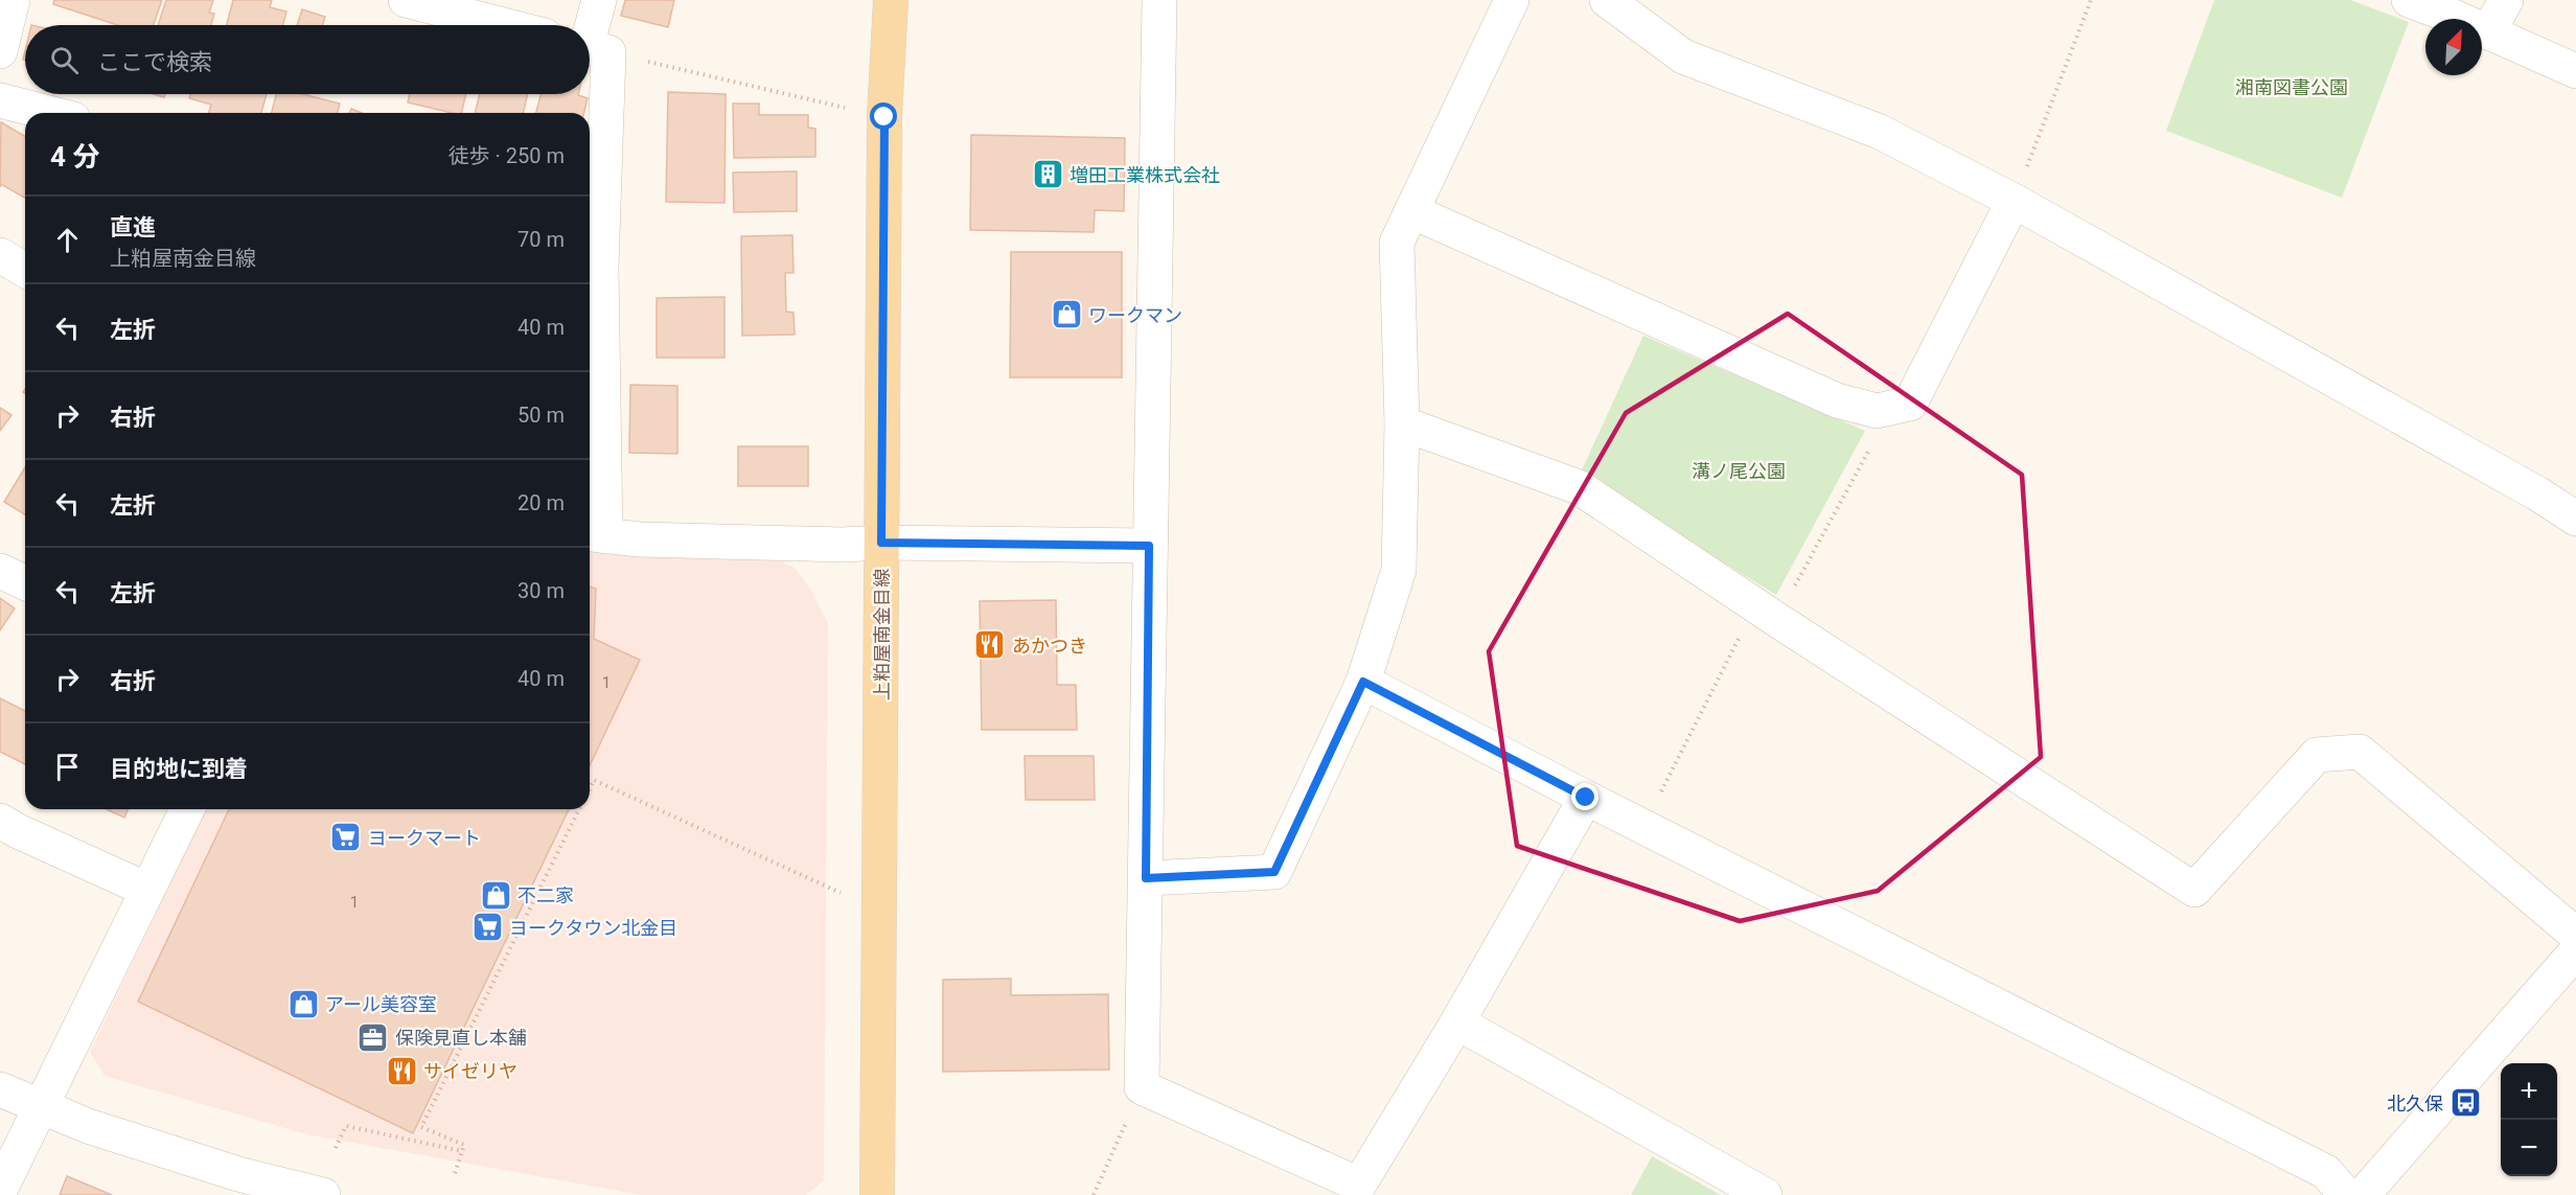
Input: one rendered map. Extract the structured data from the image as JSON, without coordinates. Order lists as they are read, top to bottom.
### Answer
{
  "streets": {
    "main road": ["上粕屋南金目線"]
  },
  "parks": ["湘南図書公園", "溝ノ尾公園"],
  "places": {
    "building": ["増田工業株式会社"],
    "shop": ["ワークマン", "不二家", "アール美容室"],
    "restaurant": ["あかつき", "サイゼリヤ"],
    "supermarket": ["ヨークマート", "ヨークタウン北金目"],
    "office": ["保険見直し本舗"],
    "bus stop": ["北久保"]
  },
  "house_numbers": ["1", "1"],
  "north": "top right",
  "page": {
    "search": "ここで検索",
    "heading": ["4 分", "徒歩 · 250 m"],
    "list": [
      ["直進", "上粕屋南金目線", "70 m"],
      ["左折", "40 m"],
      ["右折", "50 m"],
      ["左折", "20 m"],
      ["左折", "30 m"],
      ["右折", "40 m"],
      "目的地に到着"
    ],
    "map_buttons": ["+", "−"]
  }
}
